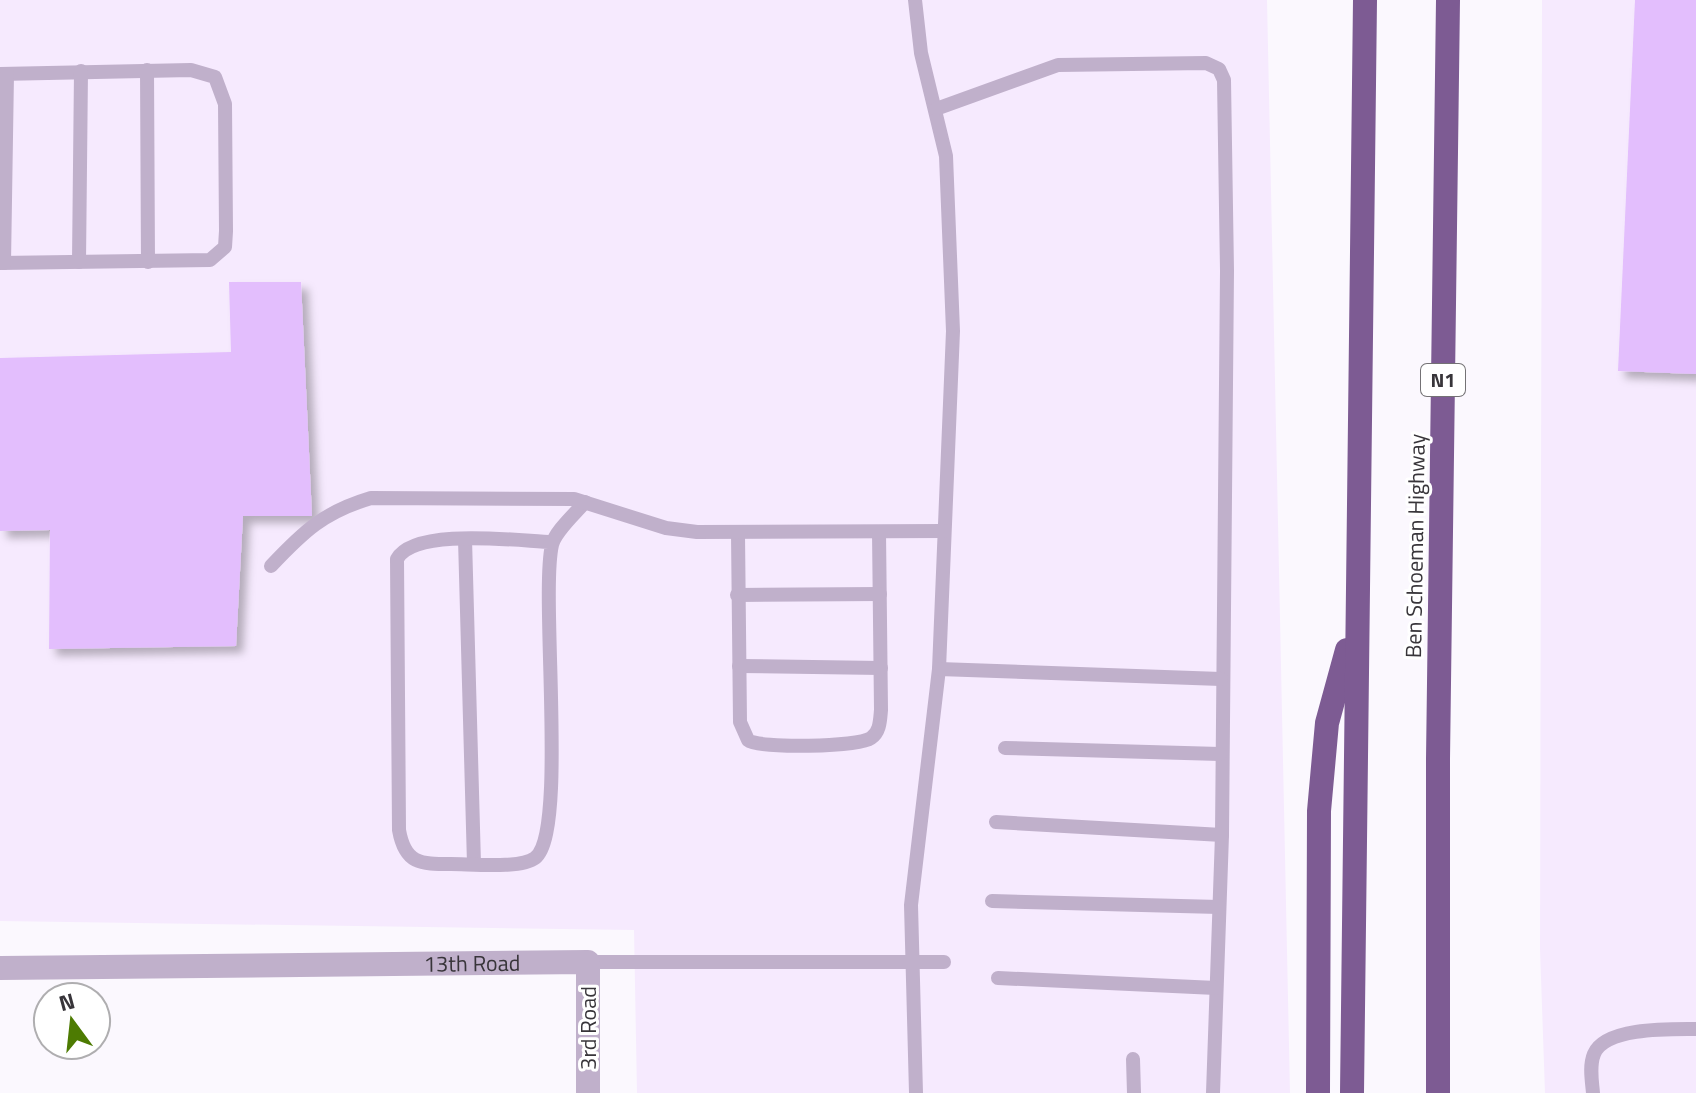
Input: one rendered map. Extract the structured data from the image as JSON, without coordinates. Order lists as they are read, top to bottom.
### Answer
{
  "streets": {
    "highway": ["N1", "Ben Schoeman Highway"],
    "street": ["13th Road", "3rd Road"]
  },
  "crossings": [
    ["13th Road", "3rd Road"]
  ],
  "north": "top"
}
